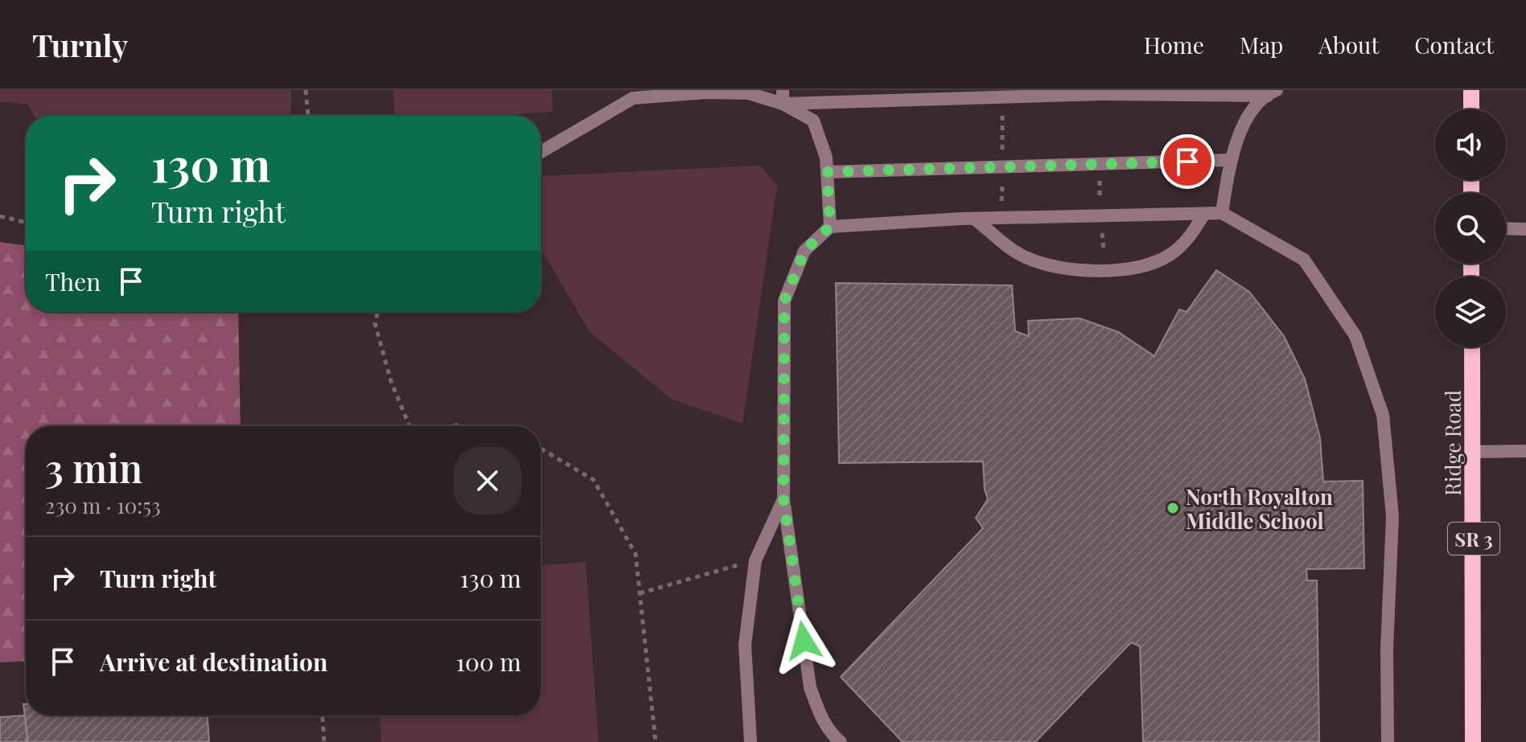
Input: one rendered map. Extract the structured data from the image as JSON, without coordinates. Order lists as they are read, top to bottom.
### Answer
{
  "streets": {
    "main road": ["Ridge Road", "SR 3"]
  },
  "places": ["North Royalton Middle School"],
  "page": {
    "header": "Turnly",
    "nav": [
      "Home",
      "Map",
      "About",
      "Contact"
    ],
    "turn": ["130 m", "Turn right"],
    "then": "Then",
    "heading": ["3 min", "230 m · 10:53"],
    "list": [
      {
        "name": "Turn right",
        "value": "130 m"
      },
      {
        "name": "Arrive at destination",
        "value": "100 m"
      }
    ]
  }
}
